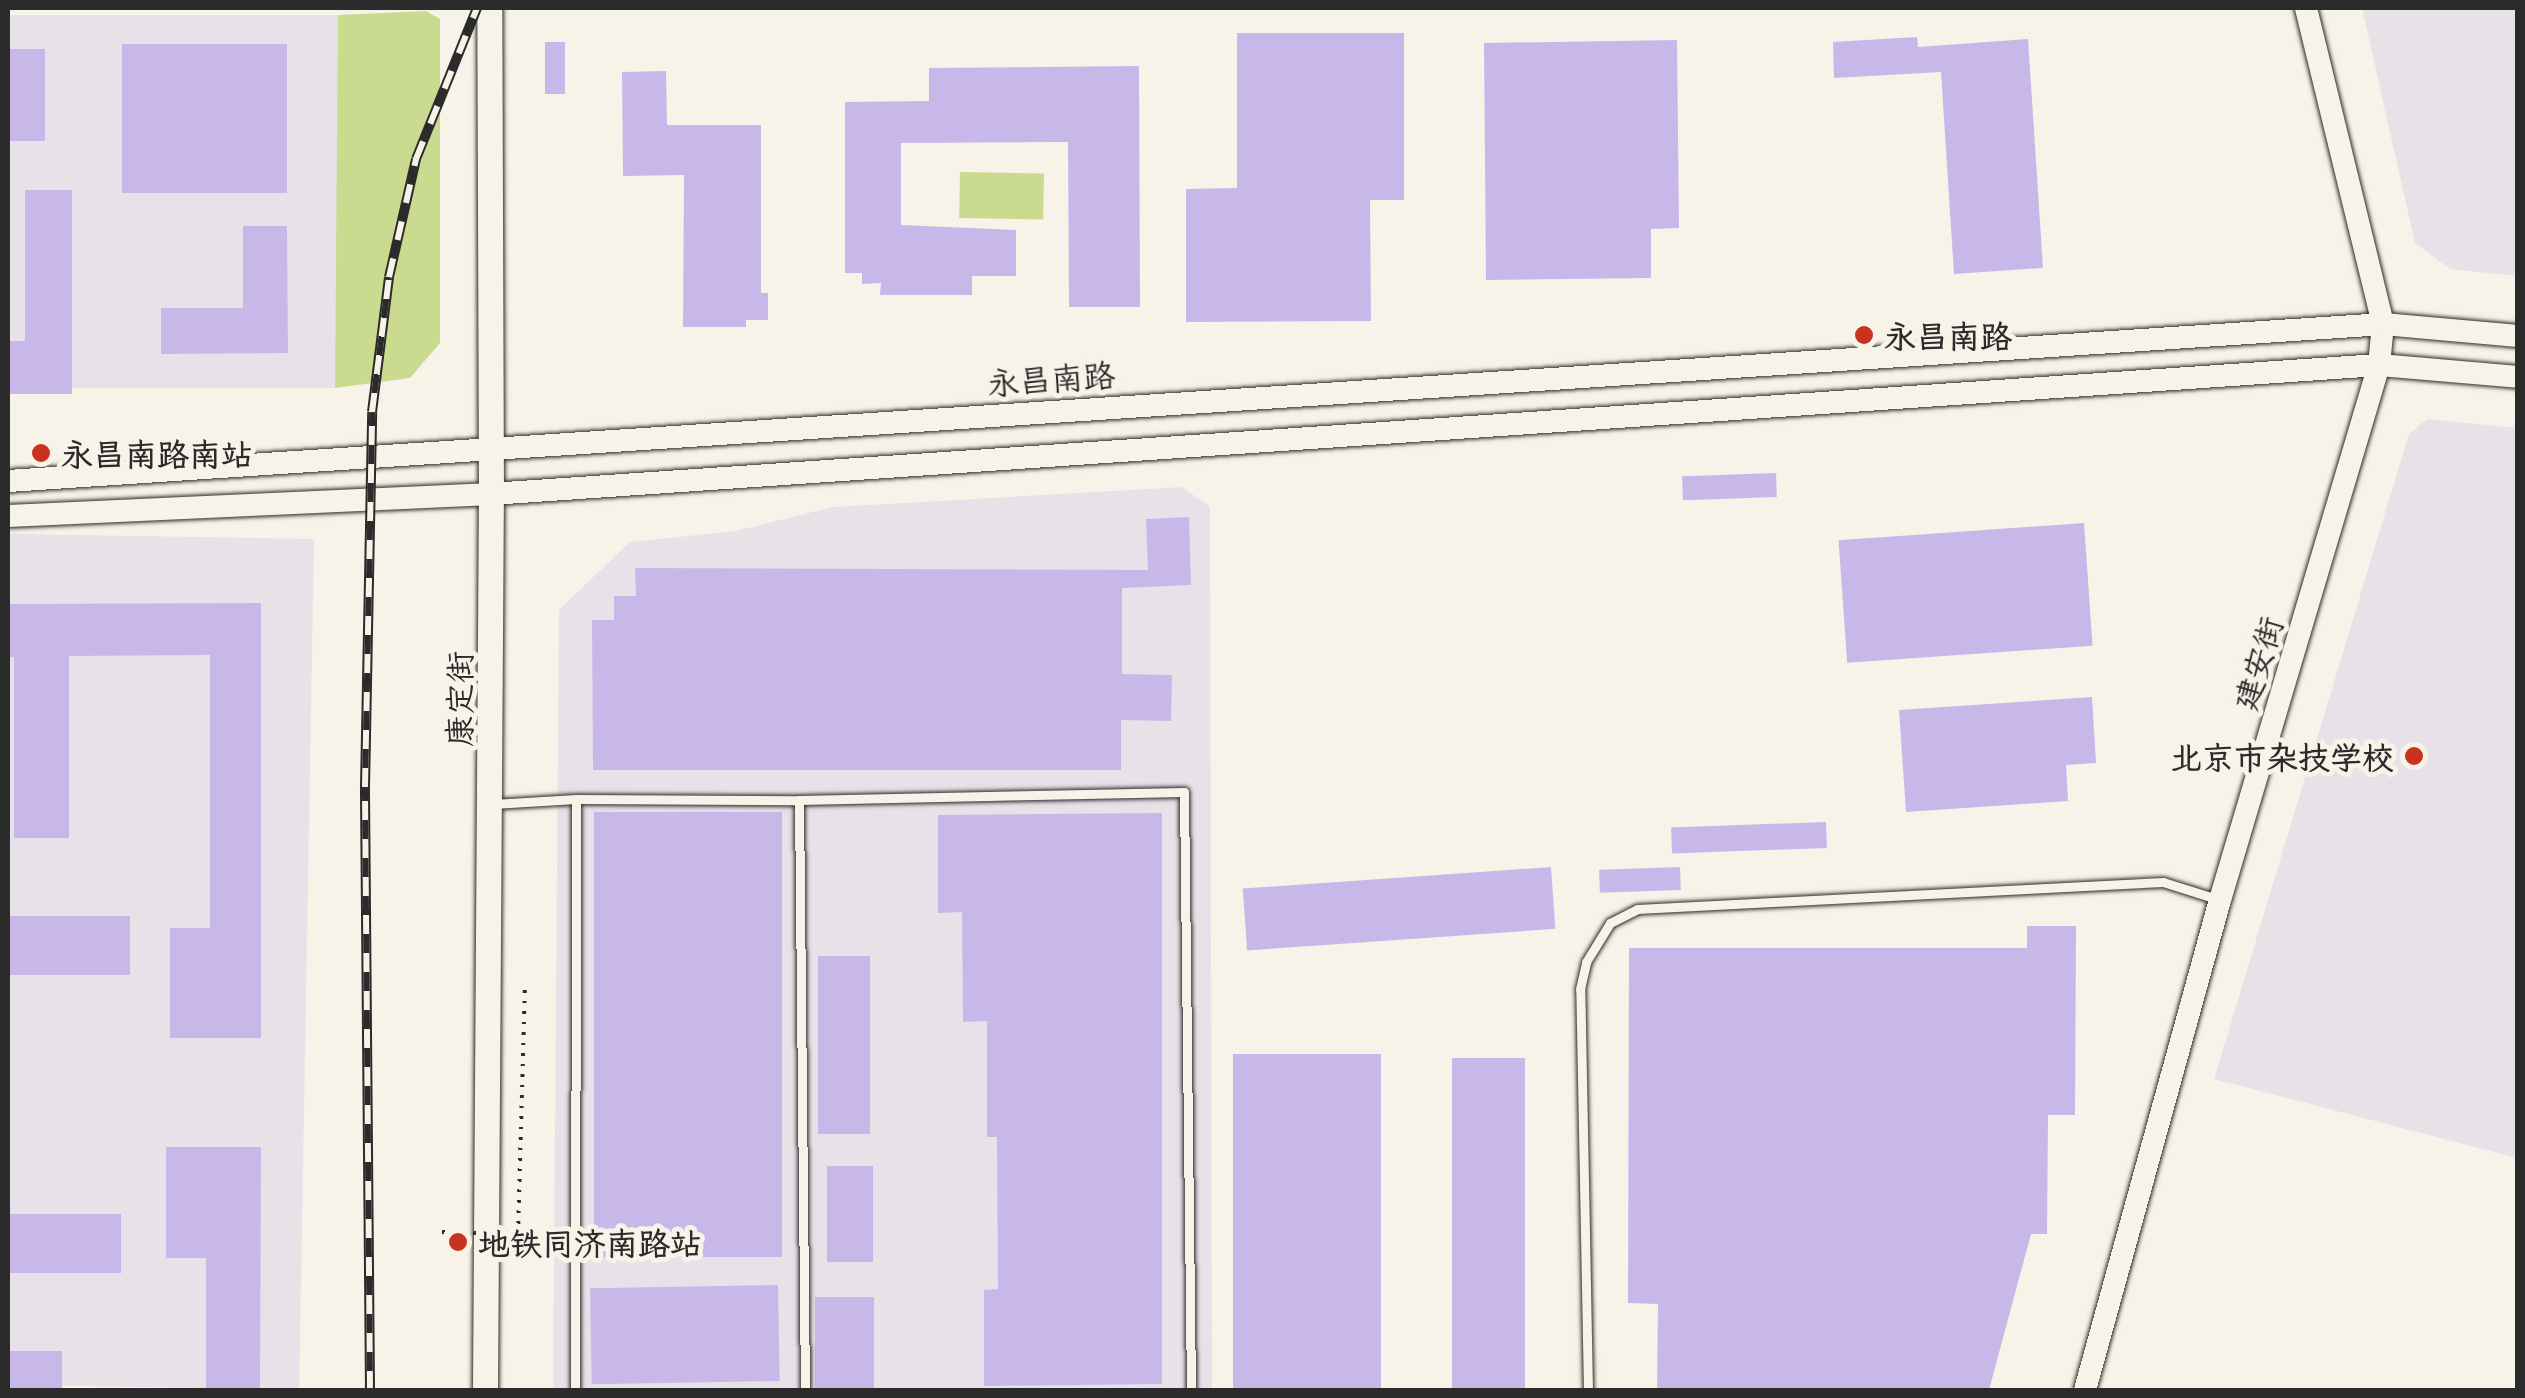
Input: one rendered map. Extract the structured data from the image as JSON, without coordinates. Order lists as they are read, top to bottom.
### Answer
{
  "streets": {
    "main road": ["康定街"],
    "street": ["永昌南路", "建安街"]
  },
  "crossings": [
    ["永昌南路", "建安街"],
    ["永昌南路", "康定街"]
  ],
  "places": [
    "永昌南路",
    "永昌南路南站",
    "北京市杂技学校",
    "地铁同济南路站"
  ]
}
